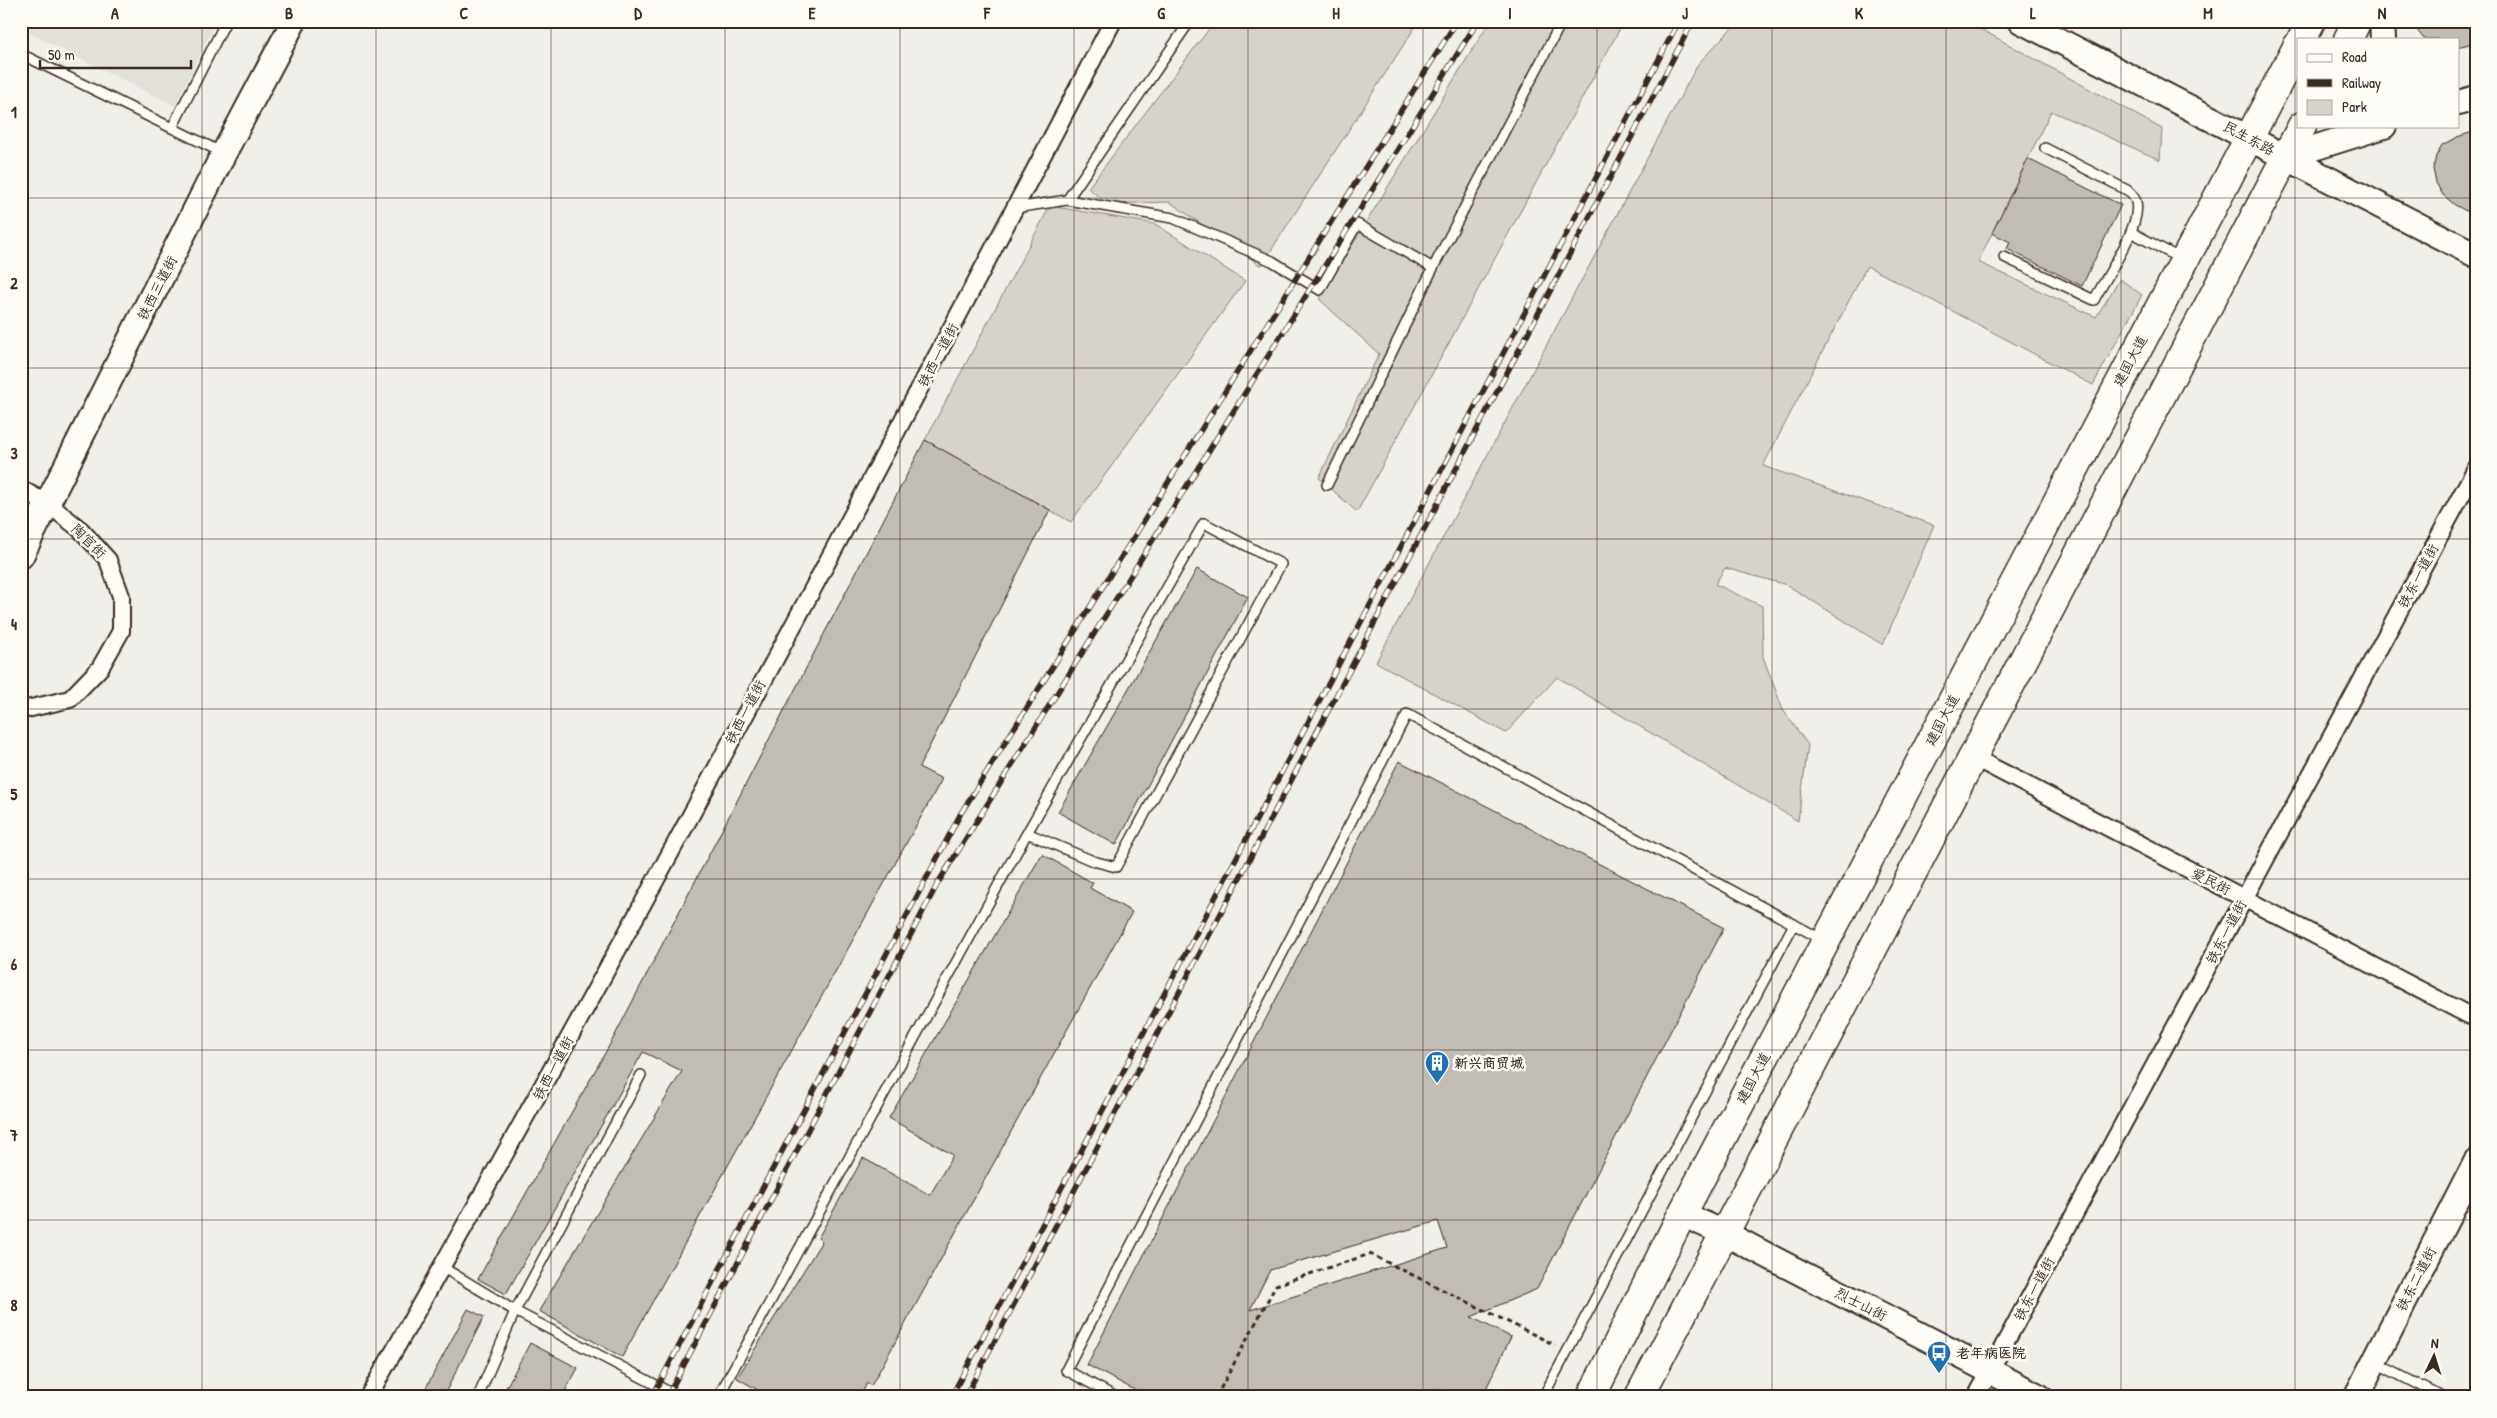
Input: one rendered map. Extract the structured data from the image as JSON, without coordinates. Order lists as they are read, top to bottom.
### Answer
{
  "streets": {
    "highway": ["建国大道"],
    "main road": [
      "民生东路",
      "铁西三道街",
      "铁东二道街",
      "烈士山街"
    ],
    "street": [
      "铁西一道街",
      "陶官街",
      "铁东一道街",
      "爱民街"
    ]
  },
  "crossings": [
    ["民生东路", "建国大道"],
    ["铁西三道街", "陶官街"],
    ["建国大道", "烈士山街"],
    ["铁东一道街", "爱民街"],
    ["铁东一道街", "烈士山街"]
  ],
  "places": {
    "building": ["新兴商贸城"],
    "bus stop": ["老年病医院"]
  },
  "legend": ["Road", "Railway", "Park"],
  "scale_bar": "50 m",
  "north": "top",
  "grid": {
    "columns": [
      "A",
      "B",
      "C",
      "D",
      "E",
      "F",
      "G",
      "H",
      "I",
      "J",
      "K",
      "L",
      "M",
      "N"
    ],
    "rows": [
      "1",
      "2",
      "3",
      "4",
      "5",
      "6",
      "7",
      "8"
    ]
  }
}
